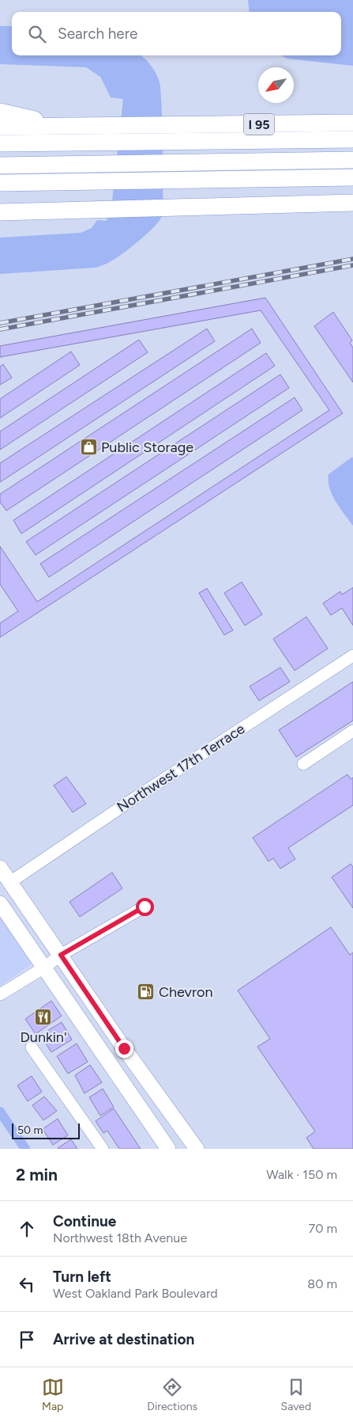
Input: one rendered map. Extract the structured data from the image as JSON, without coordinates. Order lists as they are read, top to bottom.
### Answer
{
  "streets": {
    "highway": ["I 95"],
    "street": ["Northwest 17th Terrace"]
  },
  "places": {
    "shop": ["Public Storage"],
    "fuel station": ["Chevron"],
    "restaurant": ["Dunkin'"]
  },
  "scale_bar": "50 m",
  "north": "bottom left",
  "page": {
    "search": "Search here",
    "scale": "50 m",
    "heading": ["2 min", "Walk · 150 m"],
    "list": [
      ["Continue", "Northwest 18th Avenue", "70 m"],
      ["Turn left", "West Oakland Park Boulevard", "80 m"],
      "Arrive at destination"
    ],
    "nav": ["Map", "Directions", "Saved"]
  }
}
